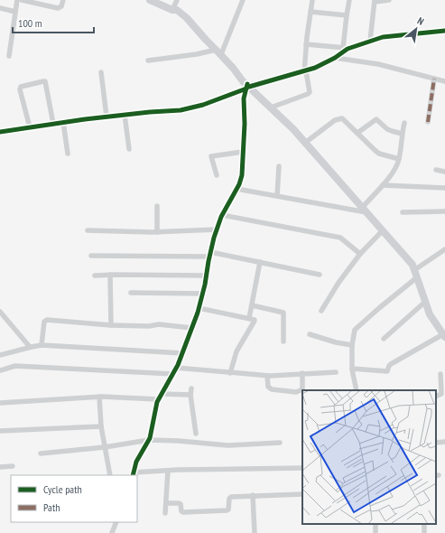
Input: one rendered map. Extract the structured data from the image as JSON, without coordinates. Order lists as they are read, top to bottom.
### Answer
{
  "legend": ["Cycle path", "Path"],
  "scale_bar": "100 m",
  "north": "top right"
}
